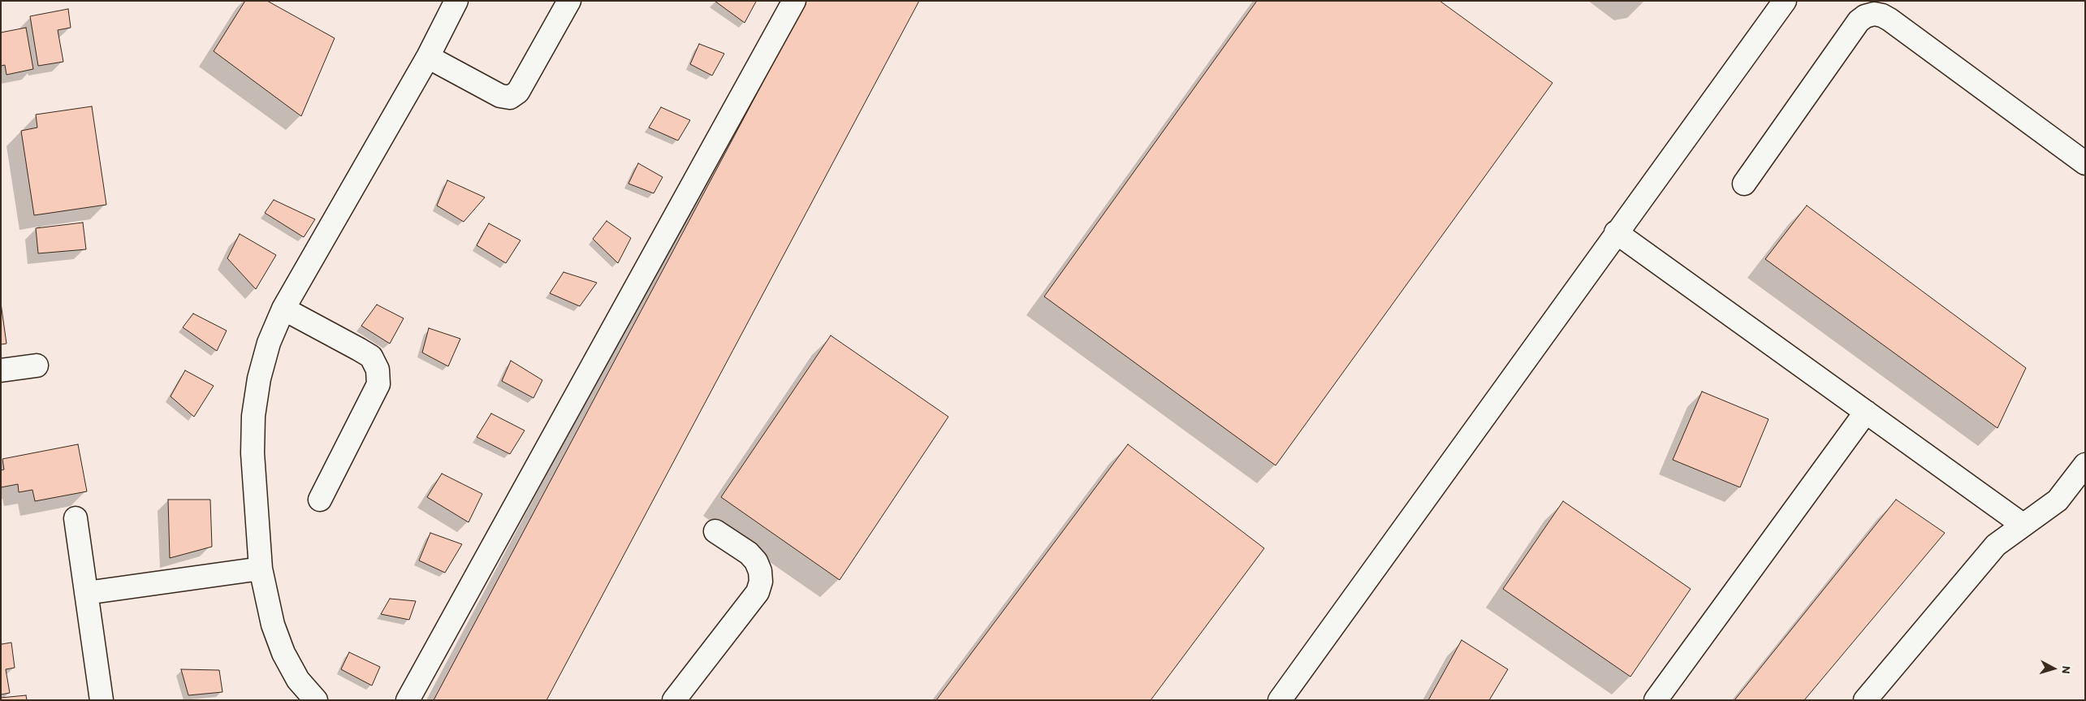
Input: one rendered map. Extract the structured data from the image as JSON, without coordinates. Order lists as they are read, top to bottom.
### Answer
{
  "north": "right"
}
